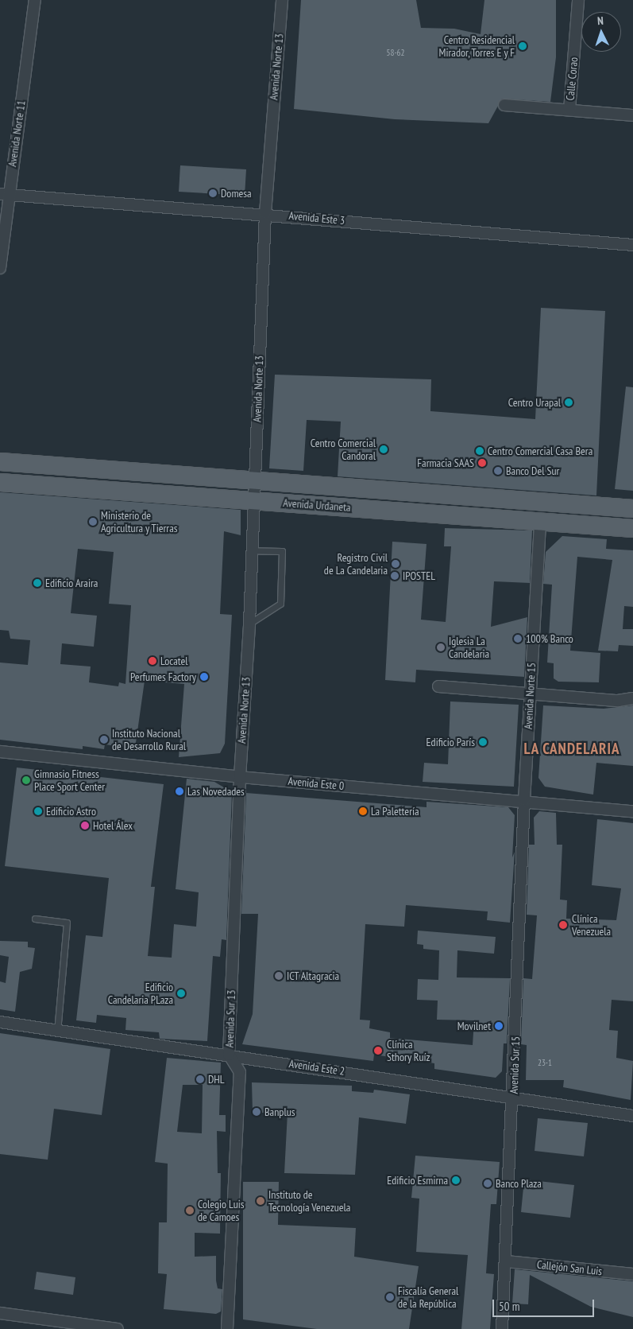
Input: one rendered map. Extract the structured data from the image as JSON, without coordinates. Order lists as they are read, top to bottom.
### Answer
{
  "streets": {
    "main road": ["Avenida Urdaneta"],
    "street": [
      "Avenida Norte 13",
      "Calle Corao",
      "Avenida Norte 11",
      "Avenida Este 3",
      "Avenida Norte 15",
      "Avenida Este 0",
      "Avenida Sur 13",
      "Avenida Sur 15",
      "Avenida Este 2",
      "Callejón San Luis"
    ]
  },
  "crossings": [
    ["Avenida Norte 13", "Avenida Este 3"],
    ["Avenida Norte 13", "Avenida Urdaneta"],
    ["Avenida Norte 13", "Avenida Este 0"],
    ["Avenida Norte 13", "Avenida Sur 13"],
    ["Avenida Norte 11", "Avenida Este 3"],
    ["Avenida Urdaneta", "Avenida Norte 15"],
    ["Avenida Norte 15", "Avenida Este 0"],
    ["Avenida Norte 15", "Avenida Sur 15"],
    ["Avenida Este 0", "Avenida Sur 13"],
    ["Avenida Este 0", "Avenida Sur 15"],
    ["Avenida Sur 13", "Avenida Este 2"],
    ["Avenida Sur 15", "Avenida Este 2"],
    ["Avenida Sur 15", "Callejón San Luis"]
  ],
  "districts": ["LA CANDELARIA"],
  "places": [
    "Centro Residencial Mirador, Torres E y F",
    "Domesa",
    "Centro Urapal",
    "Centro Comercial Candoral",
    "Centro Comercial Casa Bera",
    "Farmacia SAAS",
    "Banco Del Sur",
    "Ministerio de Agricultura y Tierras",
    "Registro Civil de La Candelaria",
    "IPOSTEL",
    "Edificio Araira",
    "100% Banco",
    "Iglesia La Candelaria",
    "Locatel",
    "Perfumes Factory",
    "Instituto Nacional de Desarrollo Rural",
    "Edificio París",
    "Gimnasio Fitness Place Sport Center",
    "Las Novedades",
    "Edificio Astro",
    "La Palettería",
    "Hotel Álex",
    "Clínica Venezuela",
    "ICT Altagracia",
    "Edificio Candelaria PLaza",
    "Movilnet",
    "Clínica Sthory Ruíz",
    "DHL",
    "Banplus",
    "Edificio Esmirna",
    "Banco Plaza",
    "Instituto de Tecnología Venezuela",
    "Colegio Luis de Camoes",
    "Fiscalía General de la República"
  ],
  "house_numbers": ["58-62", "23-1"],
  "scale_bar": "50 m",
  "north": "top"
}
